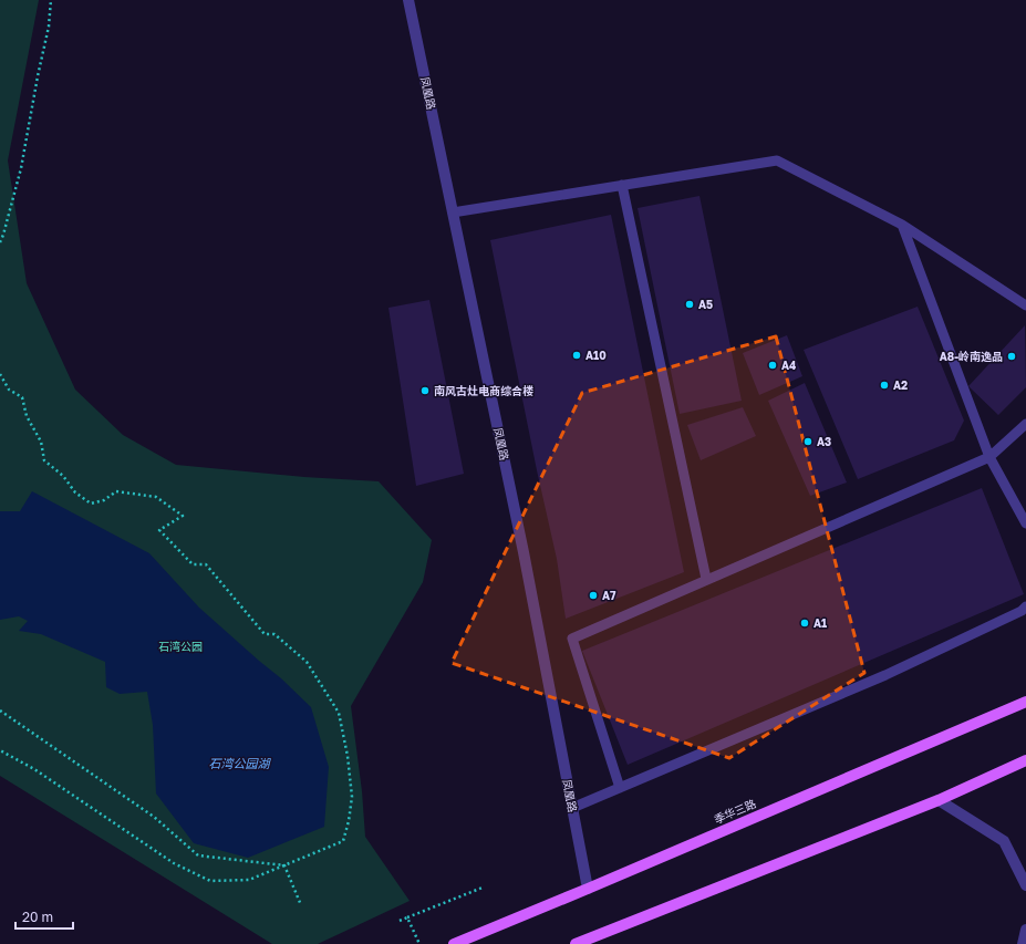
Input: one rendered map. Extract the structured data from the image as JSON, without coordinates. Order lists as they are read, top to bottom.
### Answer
{
  "streets": {
    "main road": ["季华三路"],
    "street": ["凤凰路"]
  },
  "crossings": [
    ["凤凰路", "季华三路"]
  ],
  "water": ["石湾公园湖"],
  "parks": ["石湾公园"],
  "places": [
    "A5",
    "A10",
    "A8-岭南逸品",
    "A4",
    "A2",
    "南风古灶电商综合楼",
    "A3",
    "A7",
    "A1"
  ],
  "scale_bar": "20 m"
}
